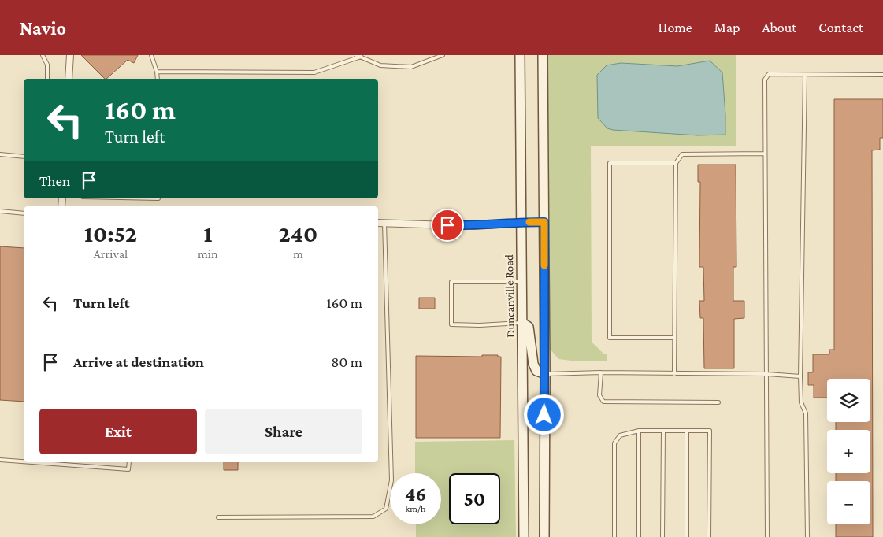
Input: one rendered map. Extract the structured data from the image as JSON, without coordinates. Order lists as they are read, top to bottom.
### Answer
{
  "streets": {
    "main road": ["Duncanville Road"]
  },
  "page": {
    "header": "Navio",
    "nav": [
      "Home",
      "Map",
      "About",
      "Contact"
    ],
    "turn": ["160 m", "Turn left"],
    "then": "Then",
    "eta": [
      "10:52",
      "Arrival",
      "1",
      "min",
      "240",
      "m"
    ],
    "list": [
      {
        "name": "Turn left",
        "value": "160 m"
      },
      {
        "name": "Arrive at destination",
        "value": "80 m"
      }
    ],
    "map_buttons": ["+", "−"],
    "buttons": ["Exit", "Share"],
    "speed": "46 km/h",
    "limit": "50"
  }
}
